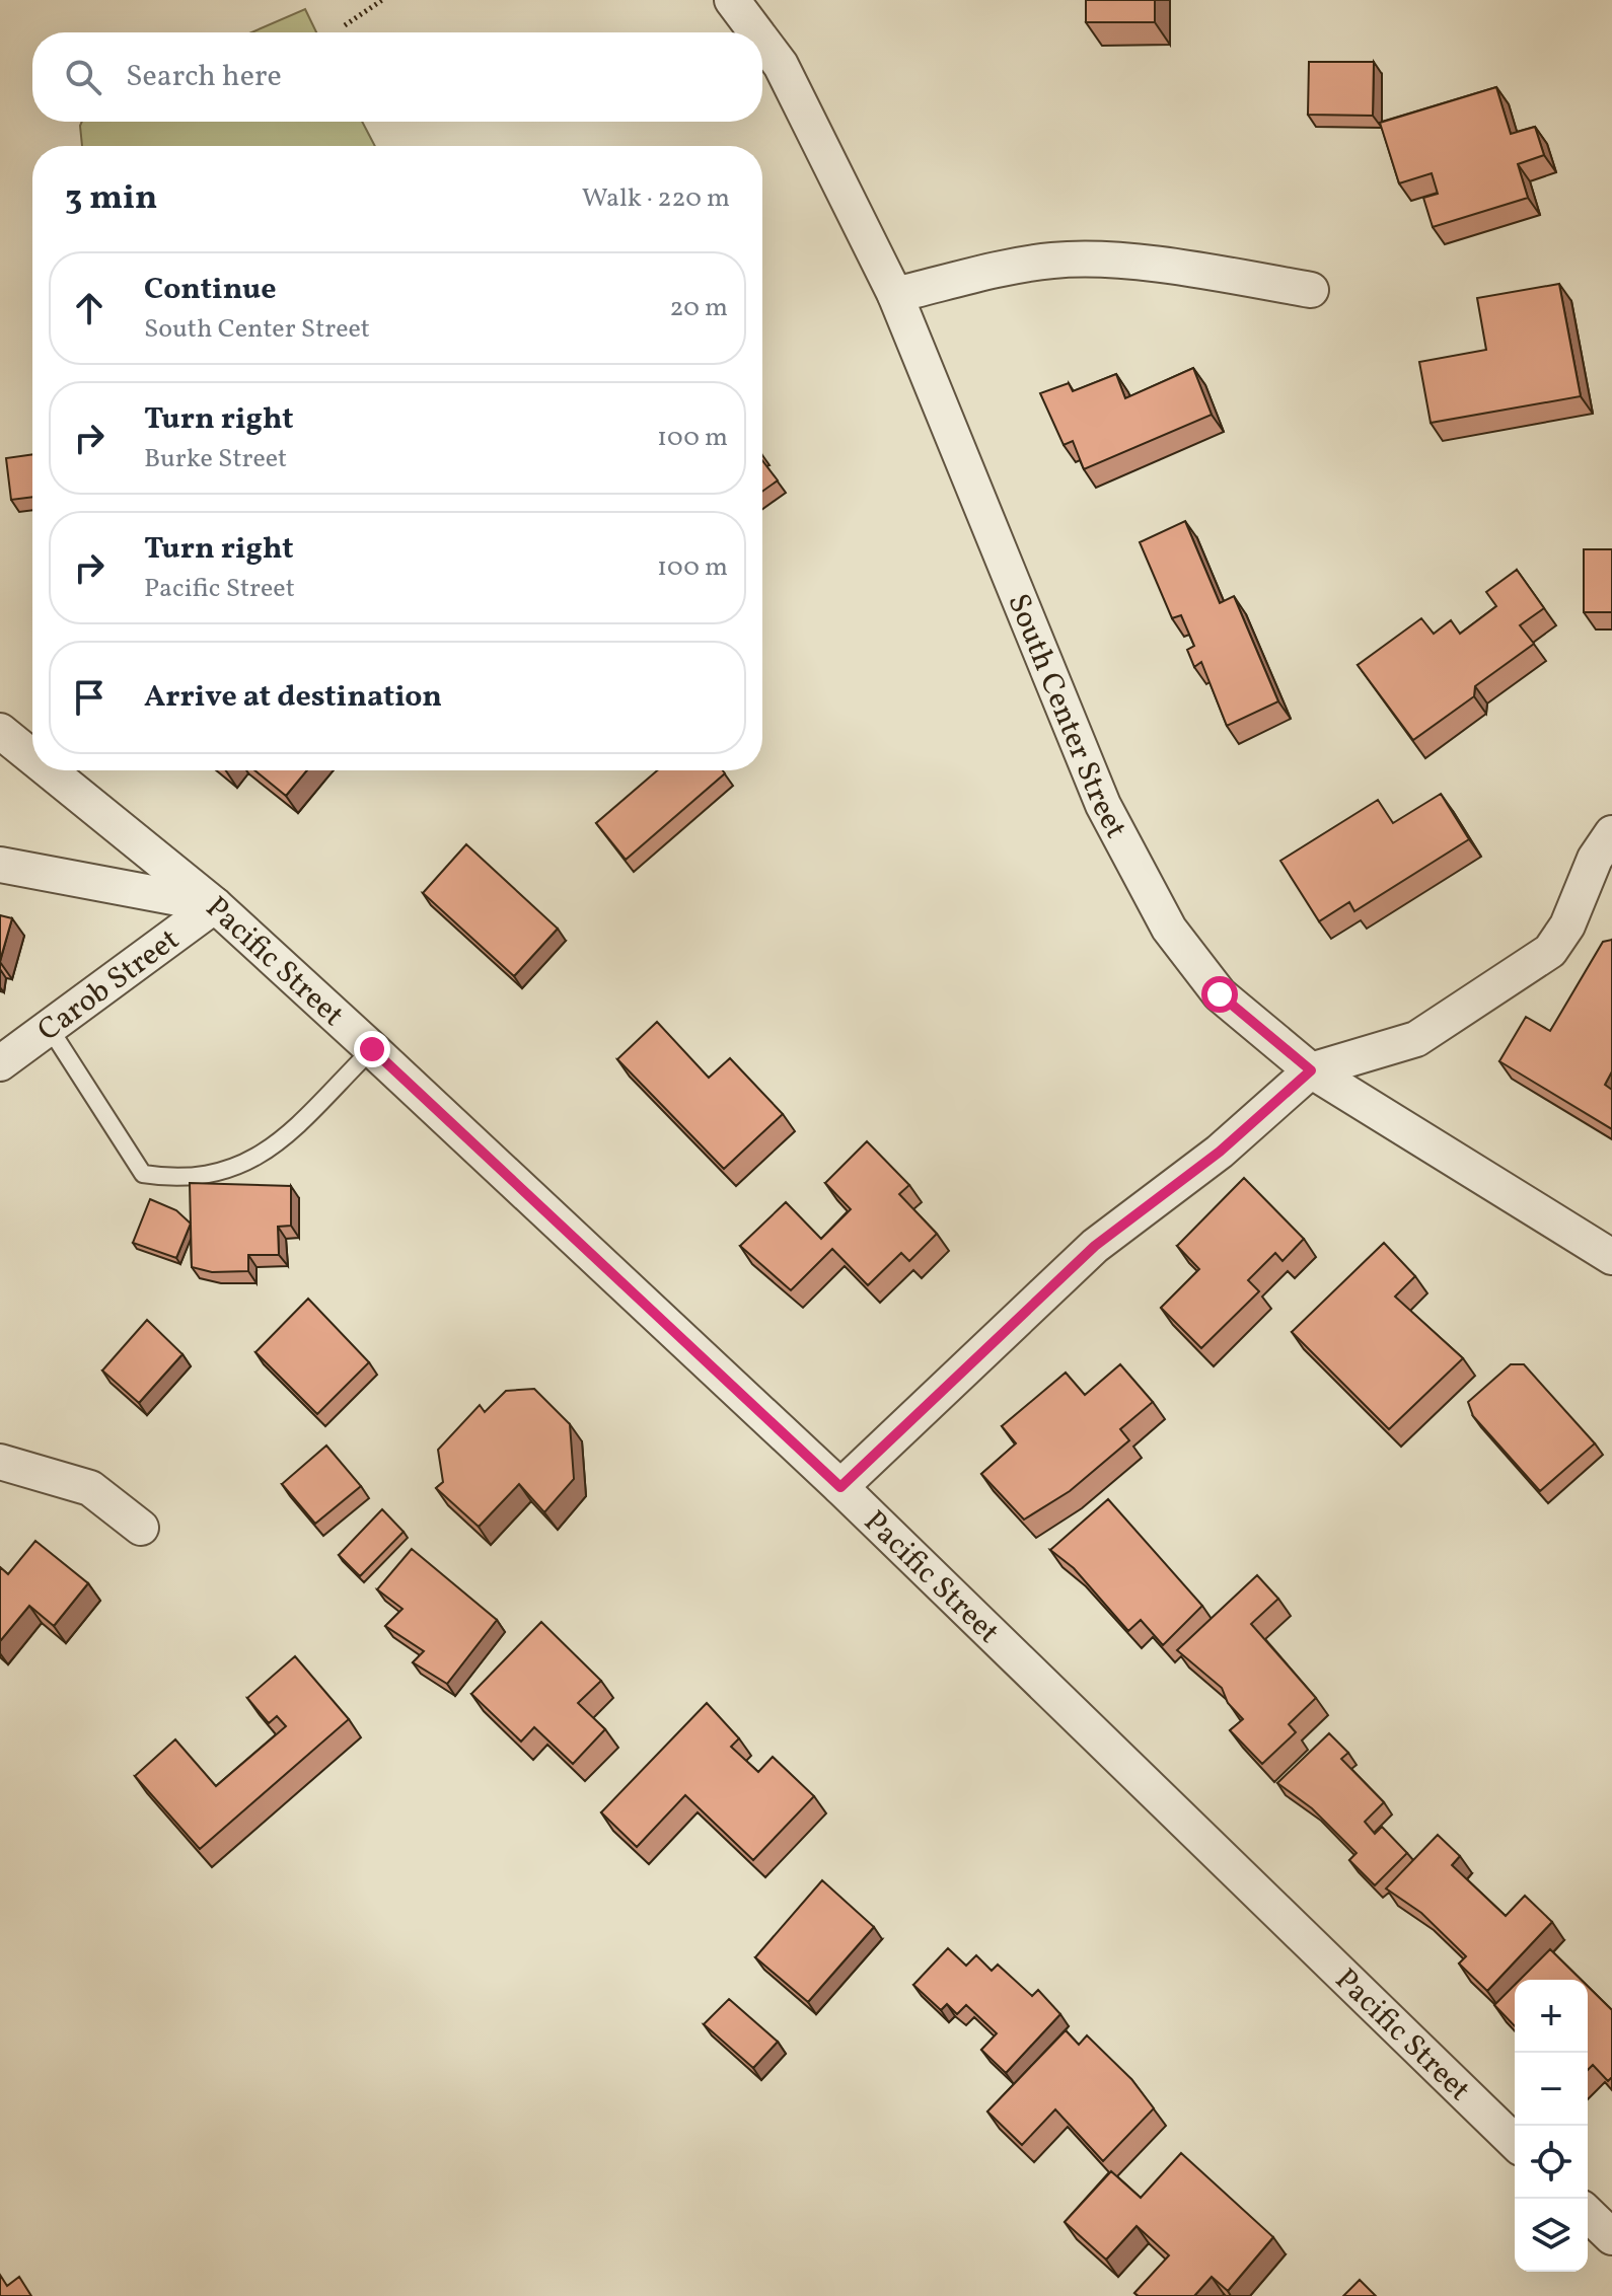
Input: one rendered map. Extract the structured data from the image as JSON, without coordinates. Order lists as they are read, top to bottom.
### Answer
{
  "streets": {
    "street": ["South Center Street", "Pacific Street", "Carob Street"]
  },
  "crossings": [
    ["Pacific Street", "Carob Street"]
  ],
  "page": {
    "search": "Search here",
    "heading": ["3 min", "Walk · 220 m"],
    "list": [
      ["Continue", "South Center Street", "20 m"],
      ["Turn right", "Burke Street", "100 m"],
      ["Turn right", "Pacific Street", "100 m"],
      "Arrive at destination"
    ],
    "map_buttons": ["+", "−"]
  }
}
